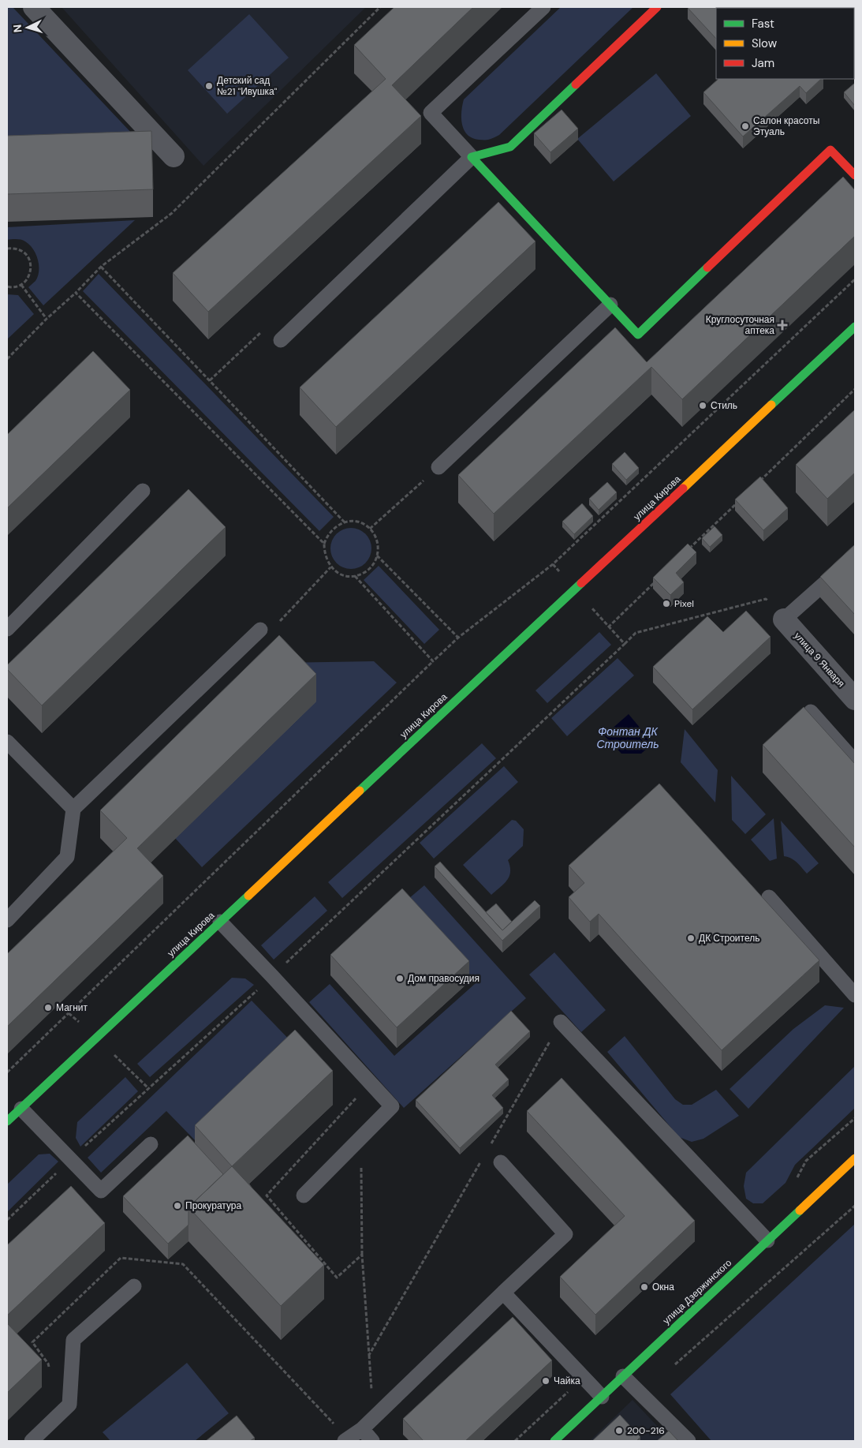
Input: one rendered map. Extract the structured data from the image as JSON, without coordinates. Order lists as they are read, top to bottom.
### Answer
{
  "streets": {
    "main road": ["улица Кирова", "улица Дзержинского"],
    "street": ["улица 9 Января"]
  },
  "water": ["Фонтан ДК Строитель"],
  "places": {
    "other": [
      "Детский сад №21 \"Ивушка\"",
      "Салон красоты Этуаль",
      "Стиль",
      "Pixel",
      "ДК Строитель",
      "Дом правосудия",
      "Магнит",
      "Прокуратура",
      "Окна",
      "Чайка",
      "200-216"
    ],
    "health": ["Круглосуточная аптека"]
  },
  "legend": ["Fast", "Slow", "Jam"],
  "north": "left"
}
